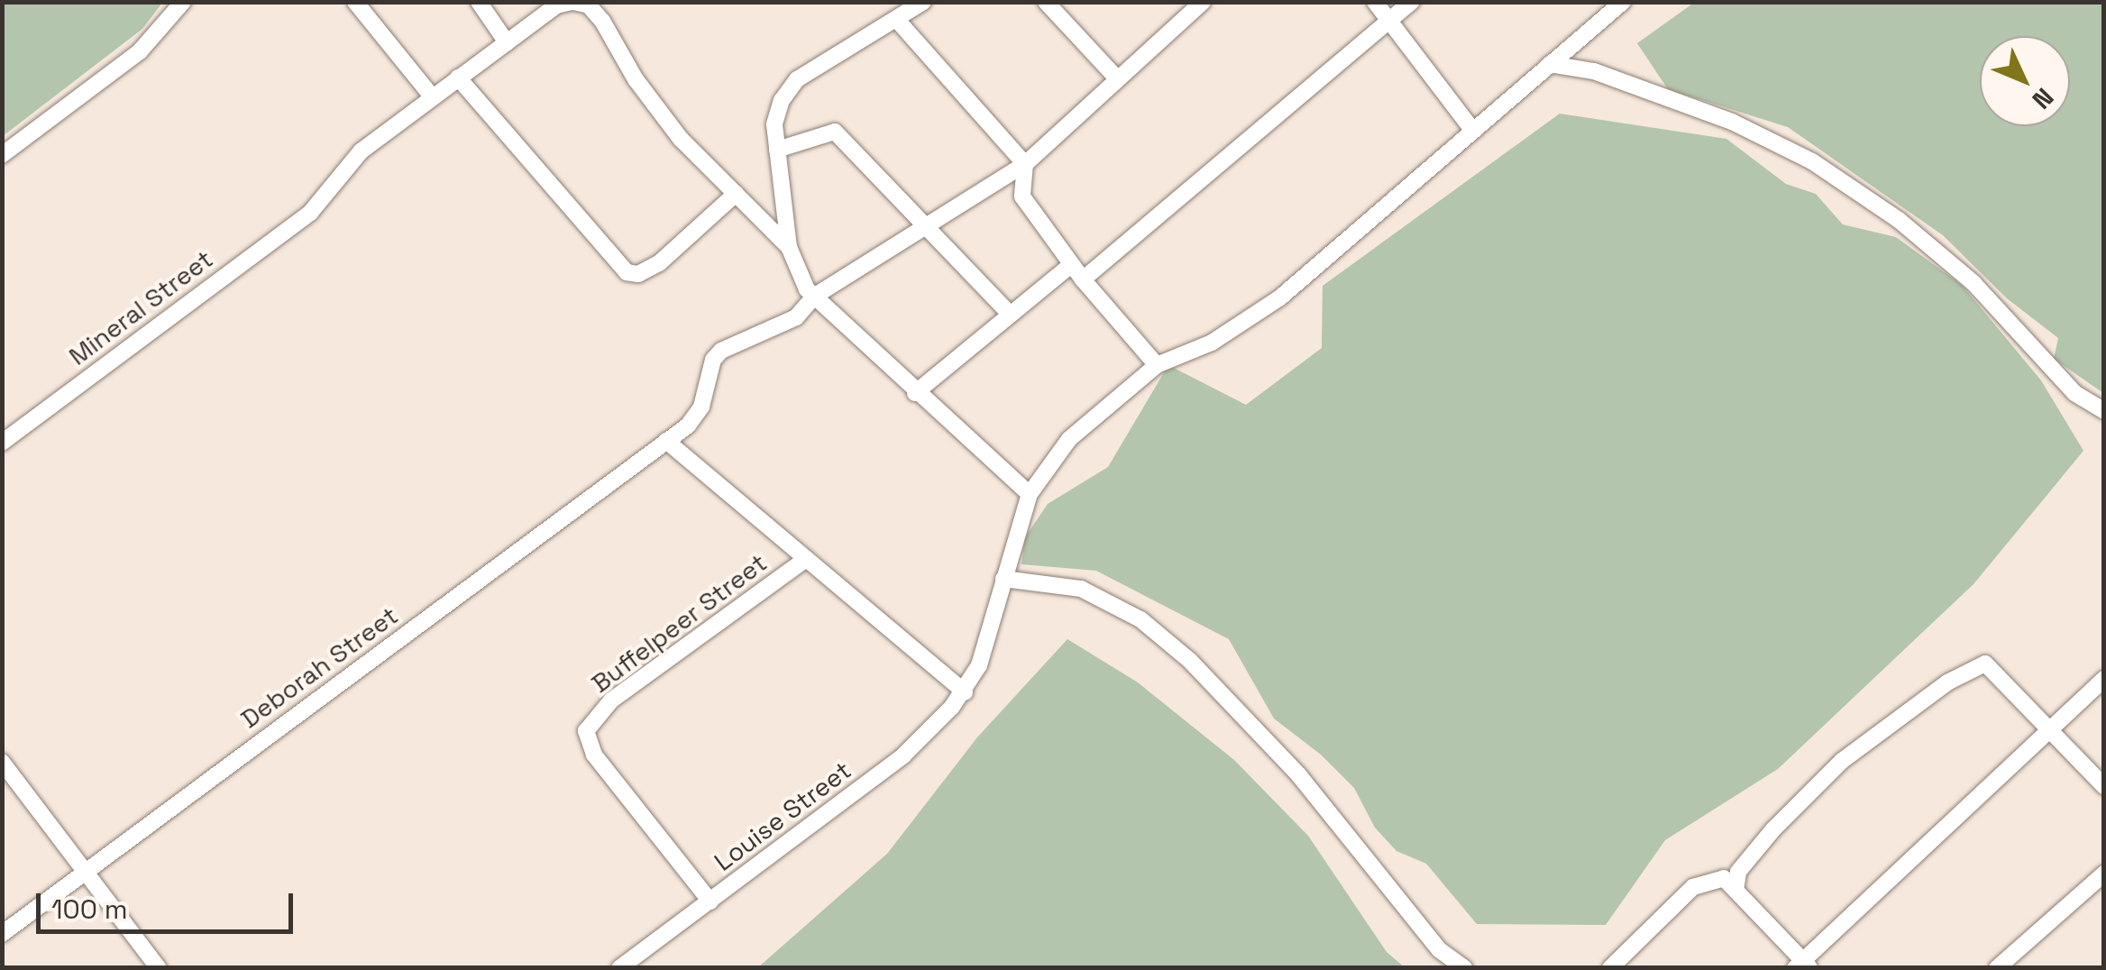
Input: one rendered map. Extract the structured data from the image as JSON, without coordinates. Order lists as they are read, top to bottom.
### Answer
{
  "streets": {
    "street": [
      "Mineral Street",
      "Buffelpeer Street",
      "Deborah Street",
      "Louise Street"
    ]
  },
  "crossings": [
    ["Buffelpeer Street", "Deborah Street"],
    ["Buffelpeer Street", "Louise Street"]
  ],
  "scale_bar": "100 m",
  "north": "bottom right"
}
